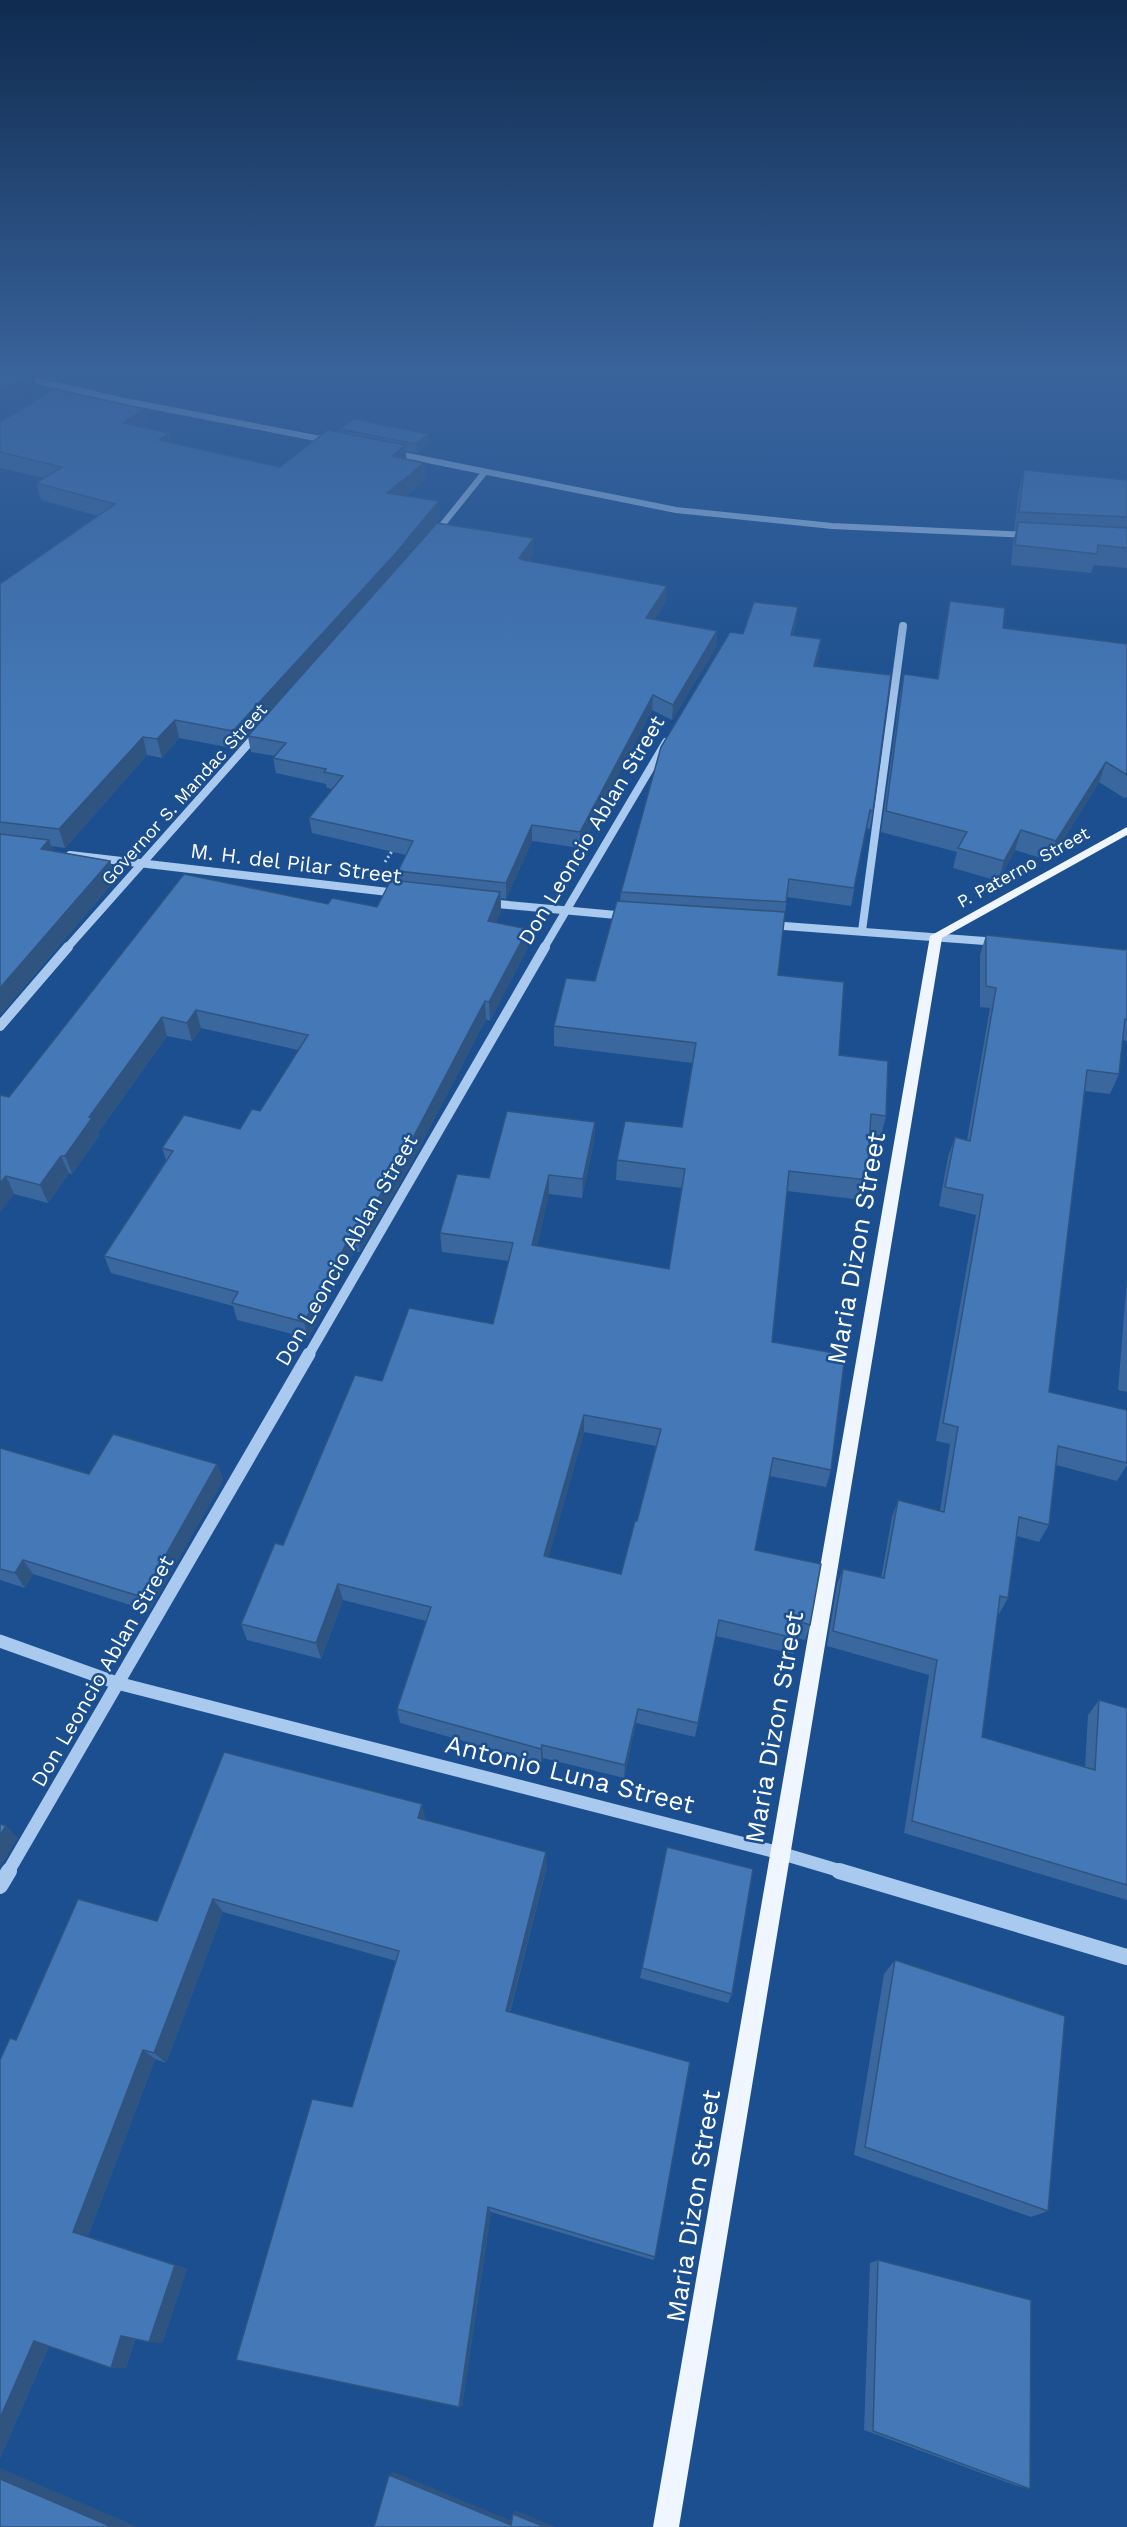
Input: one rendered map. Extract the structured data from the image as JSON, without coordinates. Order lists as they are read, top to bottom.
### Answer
{
  "streets": {
    "main road": ["P. Paterno Street", "Maria Dizon Street"],
    "street": [
      "Governor S. Mandac Street",
      "Don Leoncio Ablan Street",
      "M. H. del Pilar Street",
      "Antonio Luna Street"
    ]
  },
  "crossings": [
    ["Governor S. Mandac Street", "M. H. del Pilar Street"],
    ["Don Leoncio Ablan Street", "Antonio Luna Street"],
    ["P. Paterno Street", "Maria Dizon Street"],
    ["Maria Dizon Street", "Antonio Luna Street"]
  ]
}
